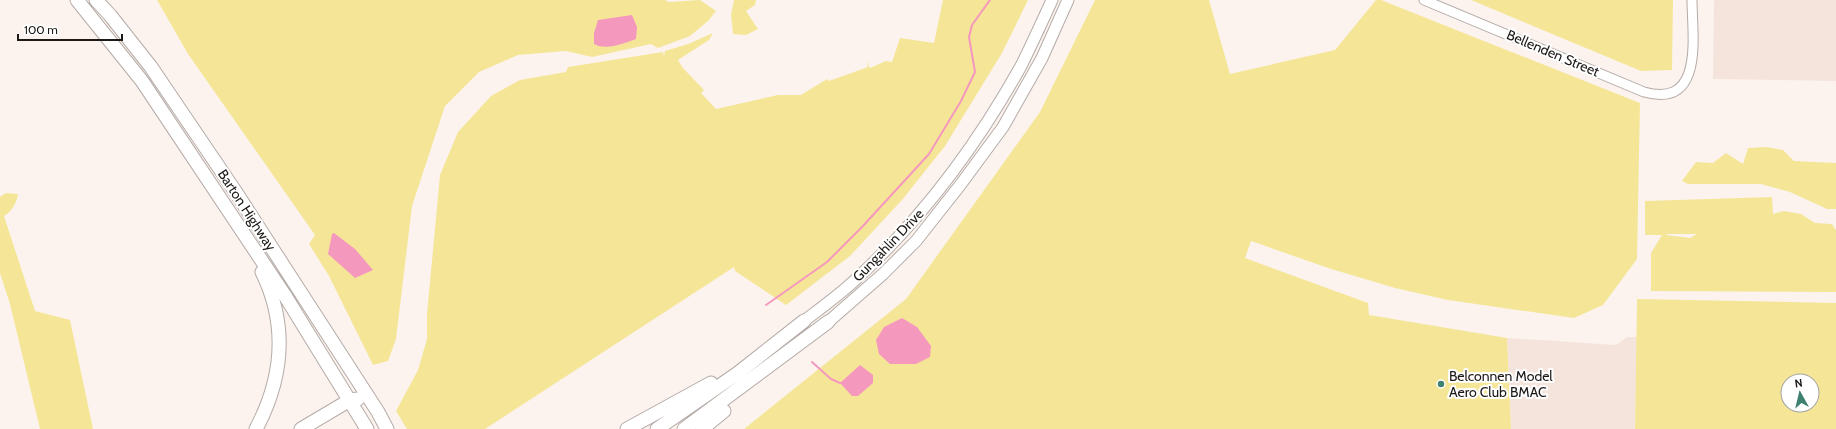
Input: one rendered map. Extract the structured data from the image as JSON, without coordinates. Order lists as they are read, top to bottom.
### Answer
{
  "streets": {
    "highway": ["Barton Highway", "Gungahlin Drive"],
    "street": ["Bellenden Street"]
  },
  "places": ["Belconnen Model Aero Club BMAC"],
  "scale_bar": "100 m",
  "north": "top"
}
